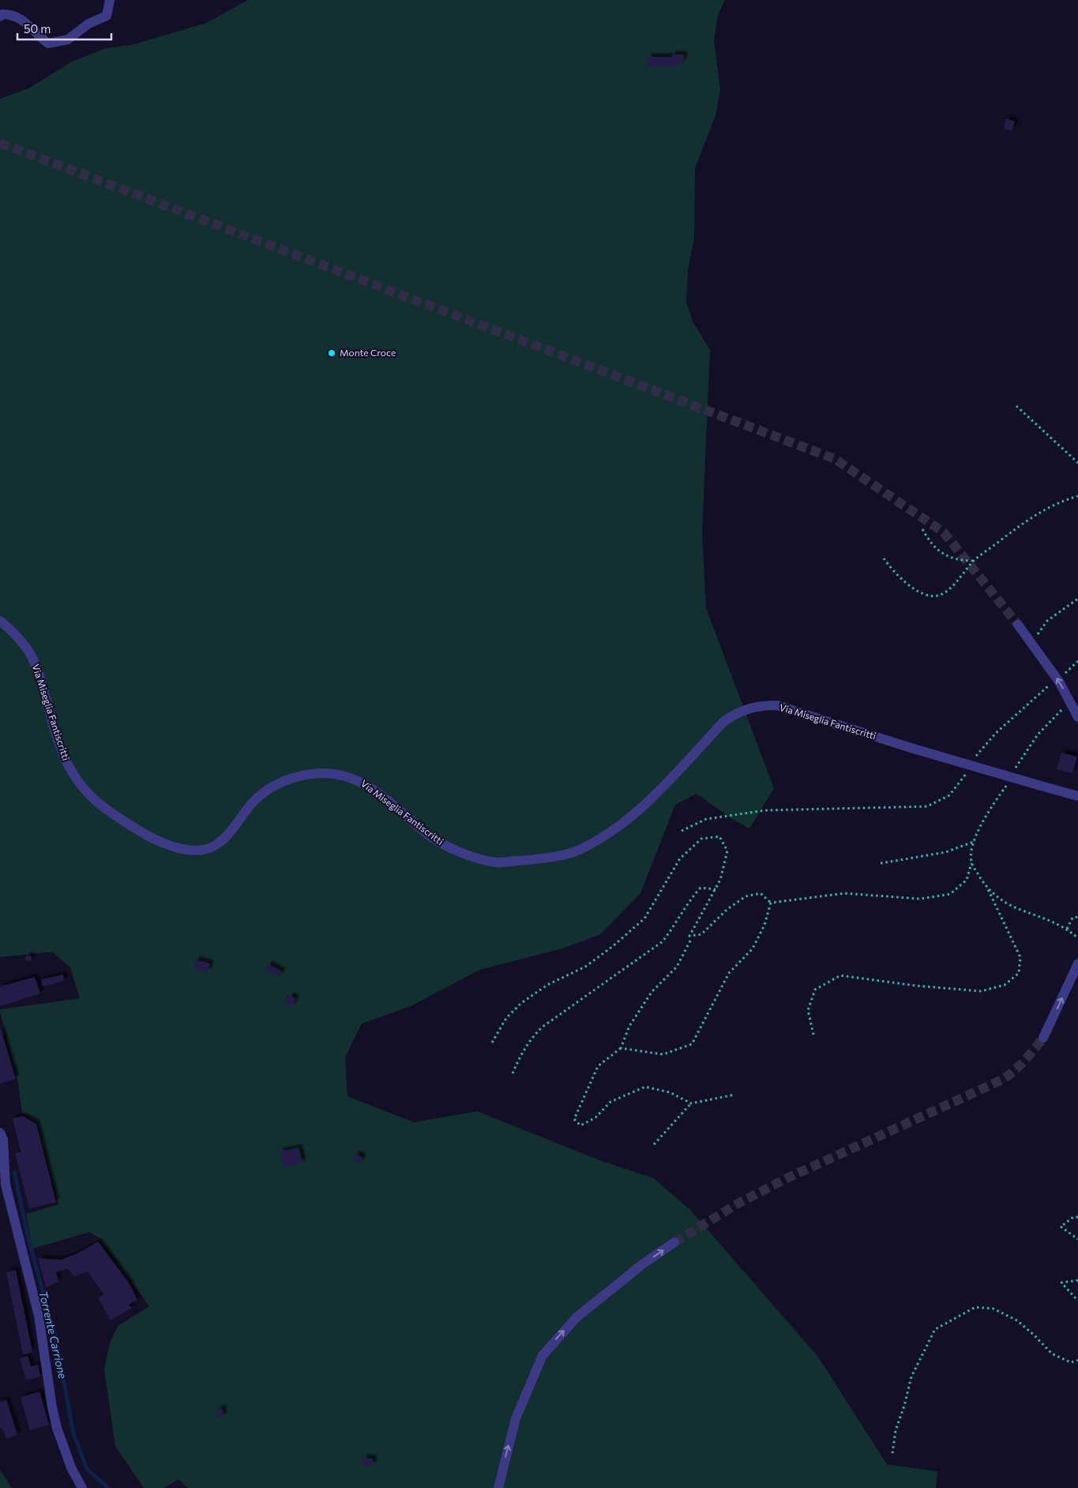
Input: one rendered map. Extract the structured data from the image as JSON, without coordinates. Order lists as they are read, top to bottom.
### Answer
{
  "streets": {
    "street": ["Via Miseglia Fantiscritti"]
  },
  "water": ["Torrente Carrione"],
  "places": ["Monte Croce"],
  "scale_bar": "50 m"
}
